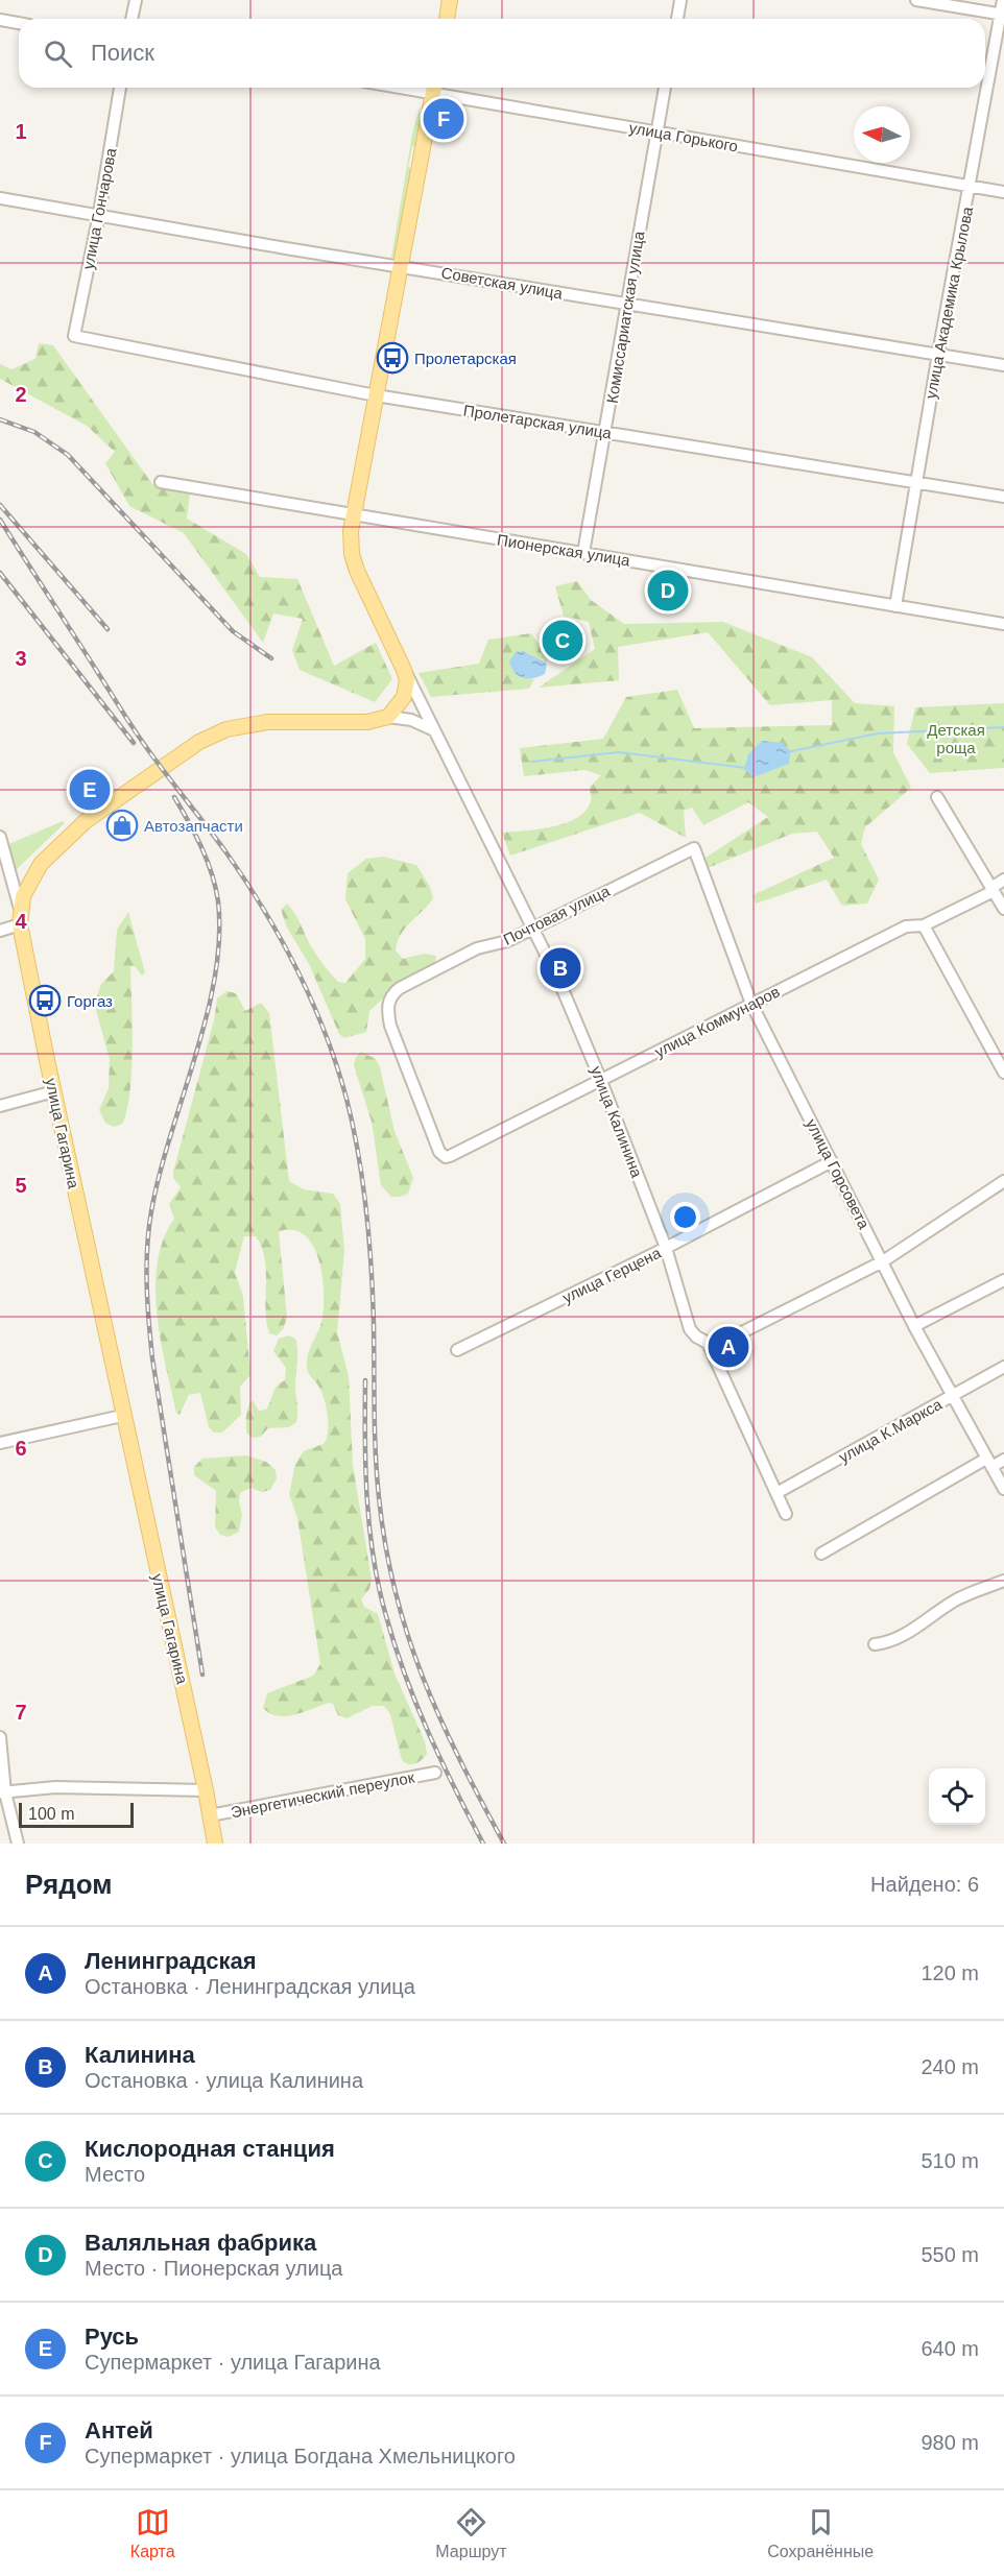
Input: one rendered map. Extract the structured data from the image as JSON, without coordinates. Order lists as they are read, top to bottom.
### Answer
{
  "streets": {
    "main road": ["улица Гагарина"],
    "street": [
      "улица Горького",
      "улица Гончарова",
      "Советская улица",
      "улица Академика Крылова",
      "Комиссариатская улица",
      "Пролетарская улица",
      "Пионерская улица",
      "Почтовая улица",
      "улица Коммунаров",
      "улица Калинина",
      "улица Горсовета",
      "улица Герцена",
      "улица К.Маркса",
      "Энергетический переулок"
    ]
  },
  "crossings": [
    ["улица Горького", "улица Академика Крылова"],
    ["улица Горького", "Комиссариатская улица"],
    ["улица Гончарова", "Советская улица"],
    ["улица Гончарова", "Пролетарская улица"],
    ["Советская улица", "улица Академика Крылова"],
    ["Советская улица", "Комиссариатская улица"],
    ["улица Академика Крылова", "Пролетарская улица"],
    ["улица Академика Крылова", "Пионерская улица"],
    ["Комиссариатская улица", "Пролетарская улица"],
    ["Комиссариатская улица", "Пионерская улица"],
    ["Почтовая улица", "улица Коммунаров"],
    ["Почтовая улица", "улица Калинина"],
    ["Почтовая улица", "улица Горсовета"],
    ["улица Коммунаров", "улица Калинина"],
    ["улица Коммунаров", "улица Горсовета"],
    ["улица Калинина", "улица Герцена"],
    ["улица Калинина", "улица К.Маркса"],
    ["улица Гагарина", "Энергетический переулок"],
    ["улица Горсовета", "улица Герцена"],
    ["улица Горсовета", "улица К.Маркса"]
  ],
  "parks": ["Детская роща"],
  "places": {
    "bus stop": ["Пролетарская", "Горгаз"],
    "shop": ["Автозапчасти"]
  },
  "scale_bar": "100 m",
  "north": "left",
  "page": {
    "search": "Поиск",
    "pins": [
      "F",
      "D",
      "C",
      "E",
      "B",
      "A"
    ],
    "scale": "100 m",
    "heading": ["Рядом", "Найдено: 6"],
    "list": [
      {
        "mark": "A",
        "name": "Ленинградская",
        "note": "Остановка · Ленинградская улица",
        "value": "120 m"
      },
      {
        "mark": "B",
        "name": "Калинина",
        "note": "Остановка · улица Калинина",
        "value": "240 m"
      },
      {
        "mark": "C",
        "name": "Кислородная станция",
        "note": "Место",
        "value": "510 m"
      },
      {
        "mark": "D",
        "name": "Валяльная фабрика",
        "note": "Место · Пионерская улица",
        "value": "550 m"
      },
      {
        "mark": "E",
        "name": "Русь",
        "note": "Супермаркет · улица Гагарина",
        "value": "640 m"
      },
      {
        "mark": "F",
        "name": "Антей",
        "note": "Супермаркет · улица Богдана Хмельницкого",
        "value": "980 m"
      }
    ],
    "nav": ["Карта", "Маршрут", "Сохранённые"]
  },
  "grid": {
    "rows": [
      "1",
      "2",
      "3",
      "4",
      "5",
      "6",
      "7"
    ]
  }
}
